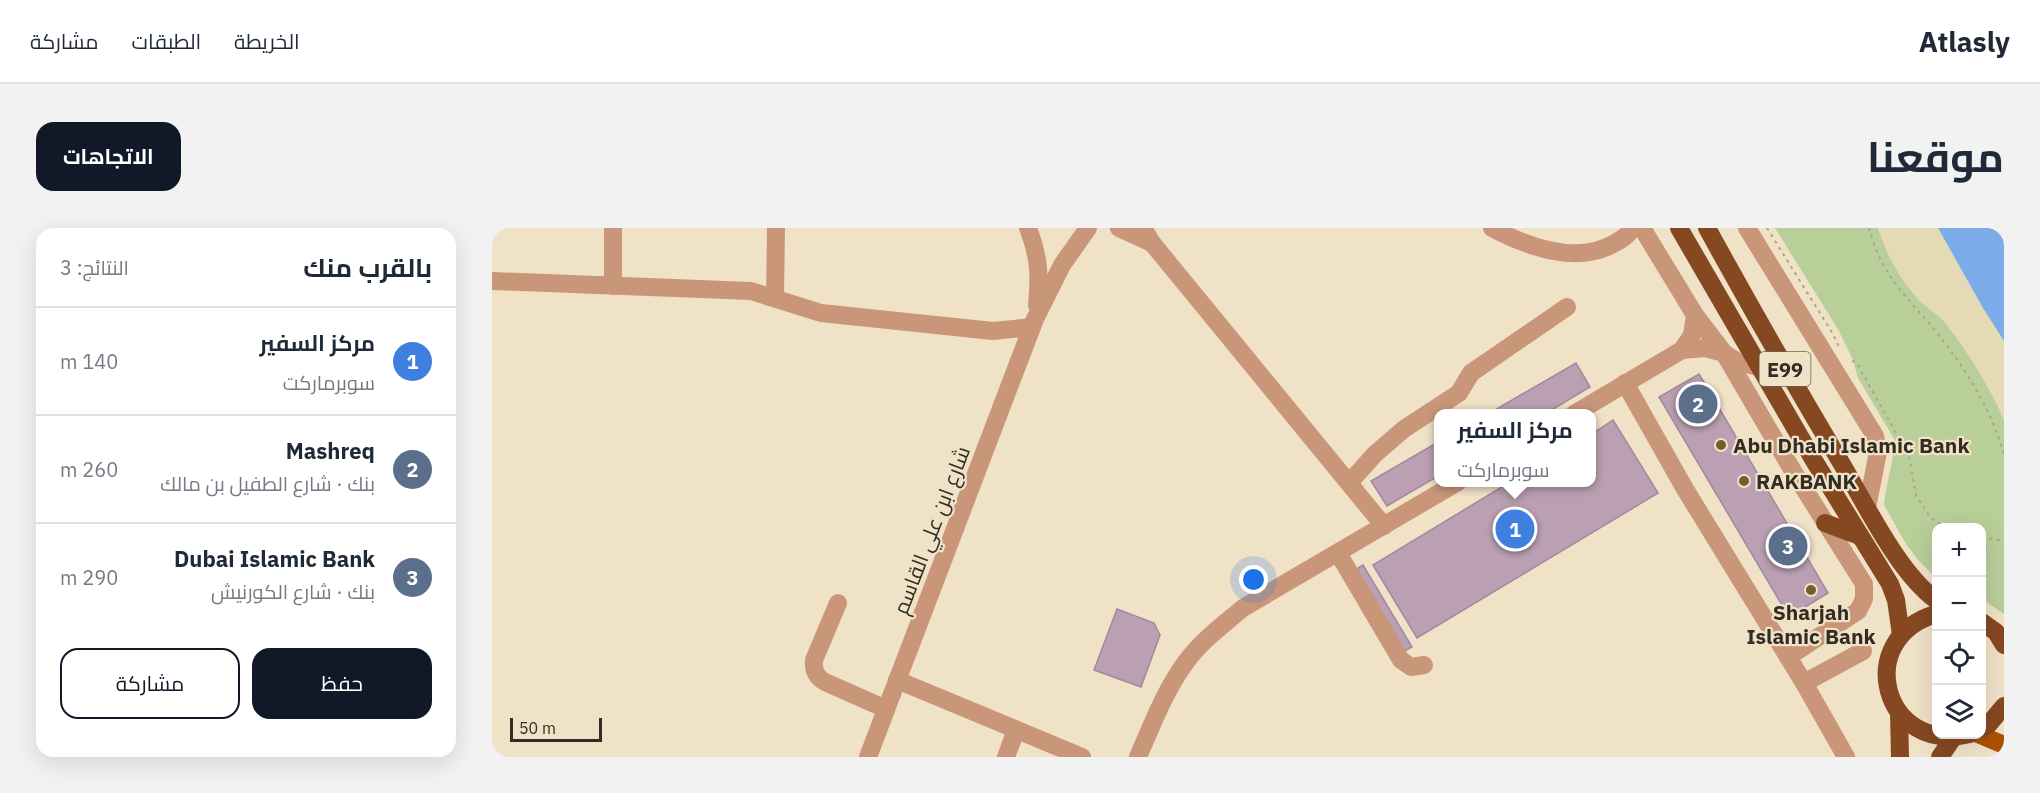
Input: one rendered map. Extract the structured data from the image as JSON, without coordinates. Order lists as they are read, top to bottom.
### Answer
{
  "streets": {
    "highway": ["E99"],
    "street": ["شارع ابن علي القاسم"]
  },
  "places": ["Abu Dhabi Islamic Bank", "RAKBANK", "Sharjah Islamic Bank"],
  "scale_bar": "50 m",
  "page": {
    "header": "Atlasly",
    "nav": ["الخريطة", "الطبقات", "مشاركة"],
    "title": "موقعنا",
    "buttons": [
      "الاتجاهات",
      ["حفظ", "مشاركة"]
    ],
    "heading": ["بالقرب منك", "النتائج: 3"],
    "list": [
      {
        "mark": "1",
        "name": "مركز السفير",
        "note": "سوبرماركت",
        "value": "140 m"
      },
      {
        "mark": "2",
        "name": "Mashreq",
        "note": "بنك · شارع الطفيل بن مالك",
        "value": "260 m"
      },
      {
        "mark": "3",
        "name": "Dubai Islamic Bank",
        "note": "بنك · شارع الكورنيش",
        "value": "290 m"
      }
    ],
    "pins": ["2", "1", "3"],
    "popup": ["مركز السفير", "سوبرماركت"],
    "map_buttons": ["+", "−"],
    "scale": "50 m"
  }
}
